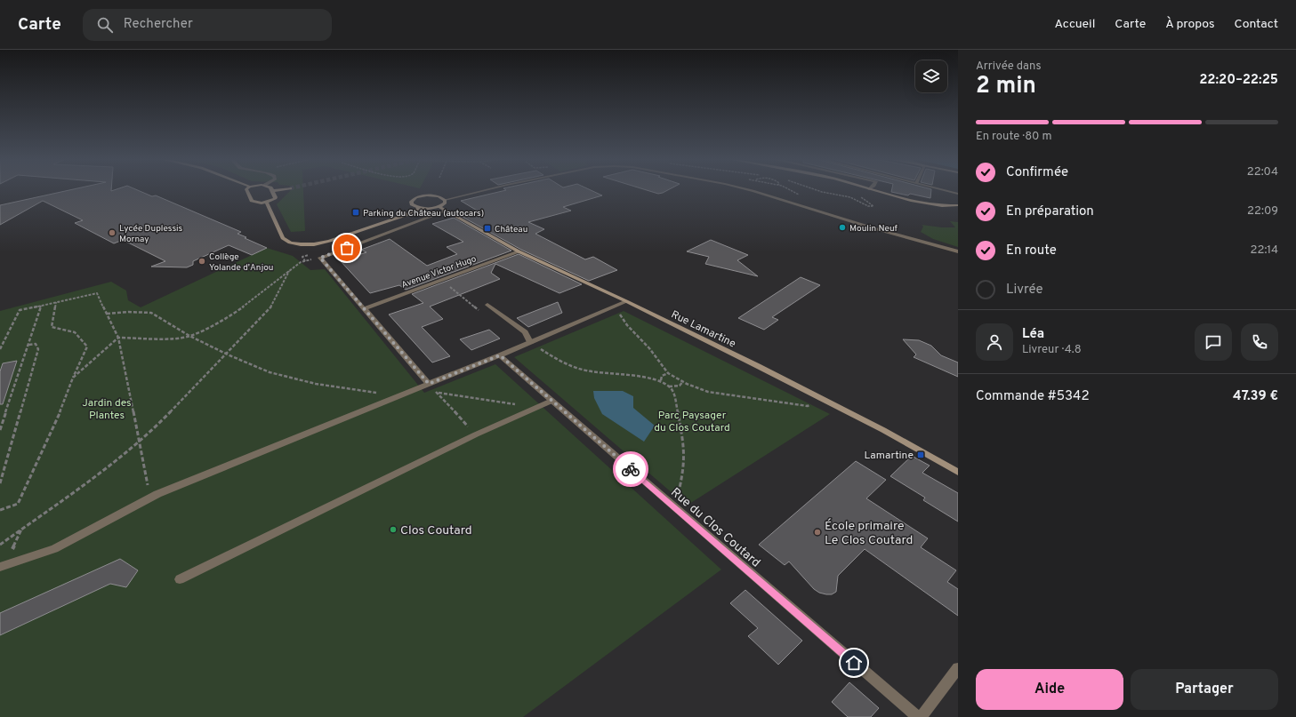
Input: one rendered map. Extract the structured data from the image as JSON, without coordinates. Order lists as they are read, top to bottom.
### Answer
{
  "streets": {
    "street": ["Avenue Victor Hugo", "Rue Lamartine", "Rue du Clos Coutard"]
  },
  "crossings": [
    ["Avenue Victor Hugo", "Rue Lamartine"]
  ],
  "parks": ["Jardin des Plantes", "Parc Paysager du Clos Coutard"],
  "places": {
    "transit": ["Parking du Château (autocars)", "Château", "Lamartine"],
    "other": [
      "Moulin Neuf",
      "Lycée Duplessis Mornay",
      "Collège Yolande d'Anjou",
      "Clos Coutard",
      "École primaire Le Clos Coutard"
    ]
  },
  "page": {
    "header": "Carte",
    "search": "Rechercher",
    "nav": [
      "Accueil",
      "Carte",
      "À propos",
      "Contact"
    ],
    "heading": ["2 min", "Arrivée dans", "22:20–22:25"],
    "panel": [
      "Léa",
      "Livreur · 4.8",
      "Commande #5342",
      "47.39 €"
    ],
    "bar": "En route · 80 m",
    "list": [
      ["Confirmée", "22:04"],
      ["En préparation", "22:09"],
      ["En route", "22:14"],
      "Livrée"
    ],
    "buttons": ["Aide", "Partager"]
  }
}
